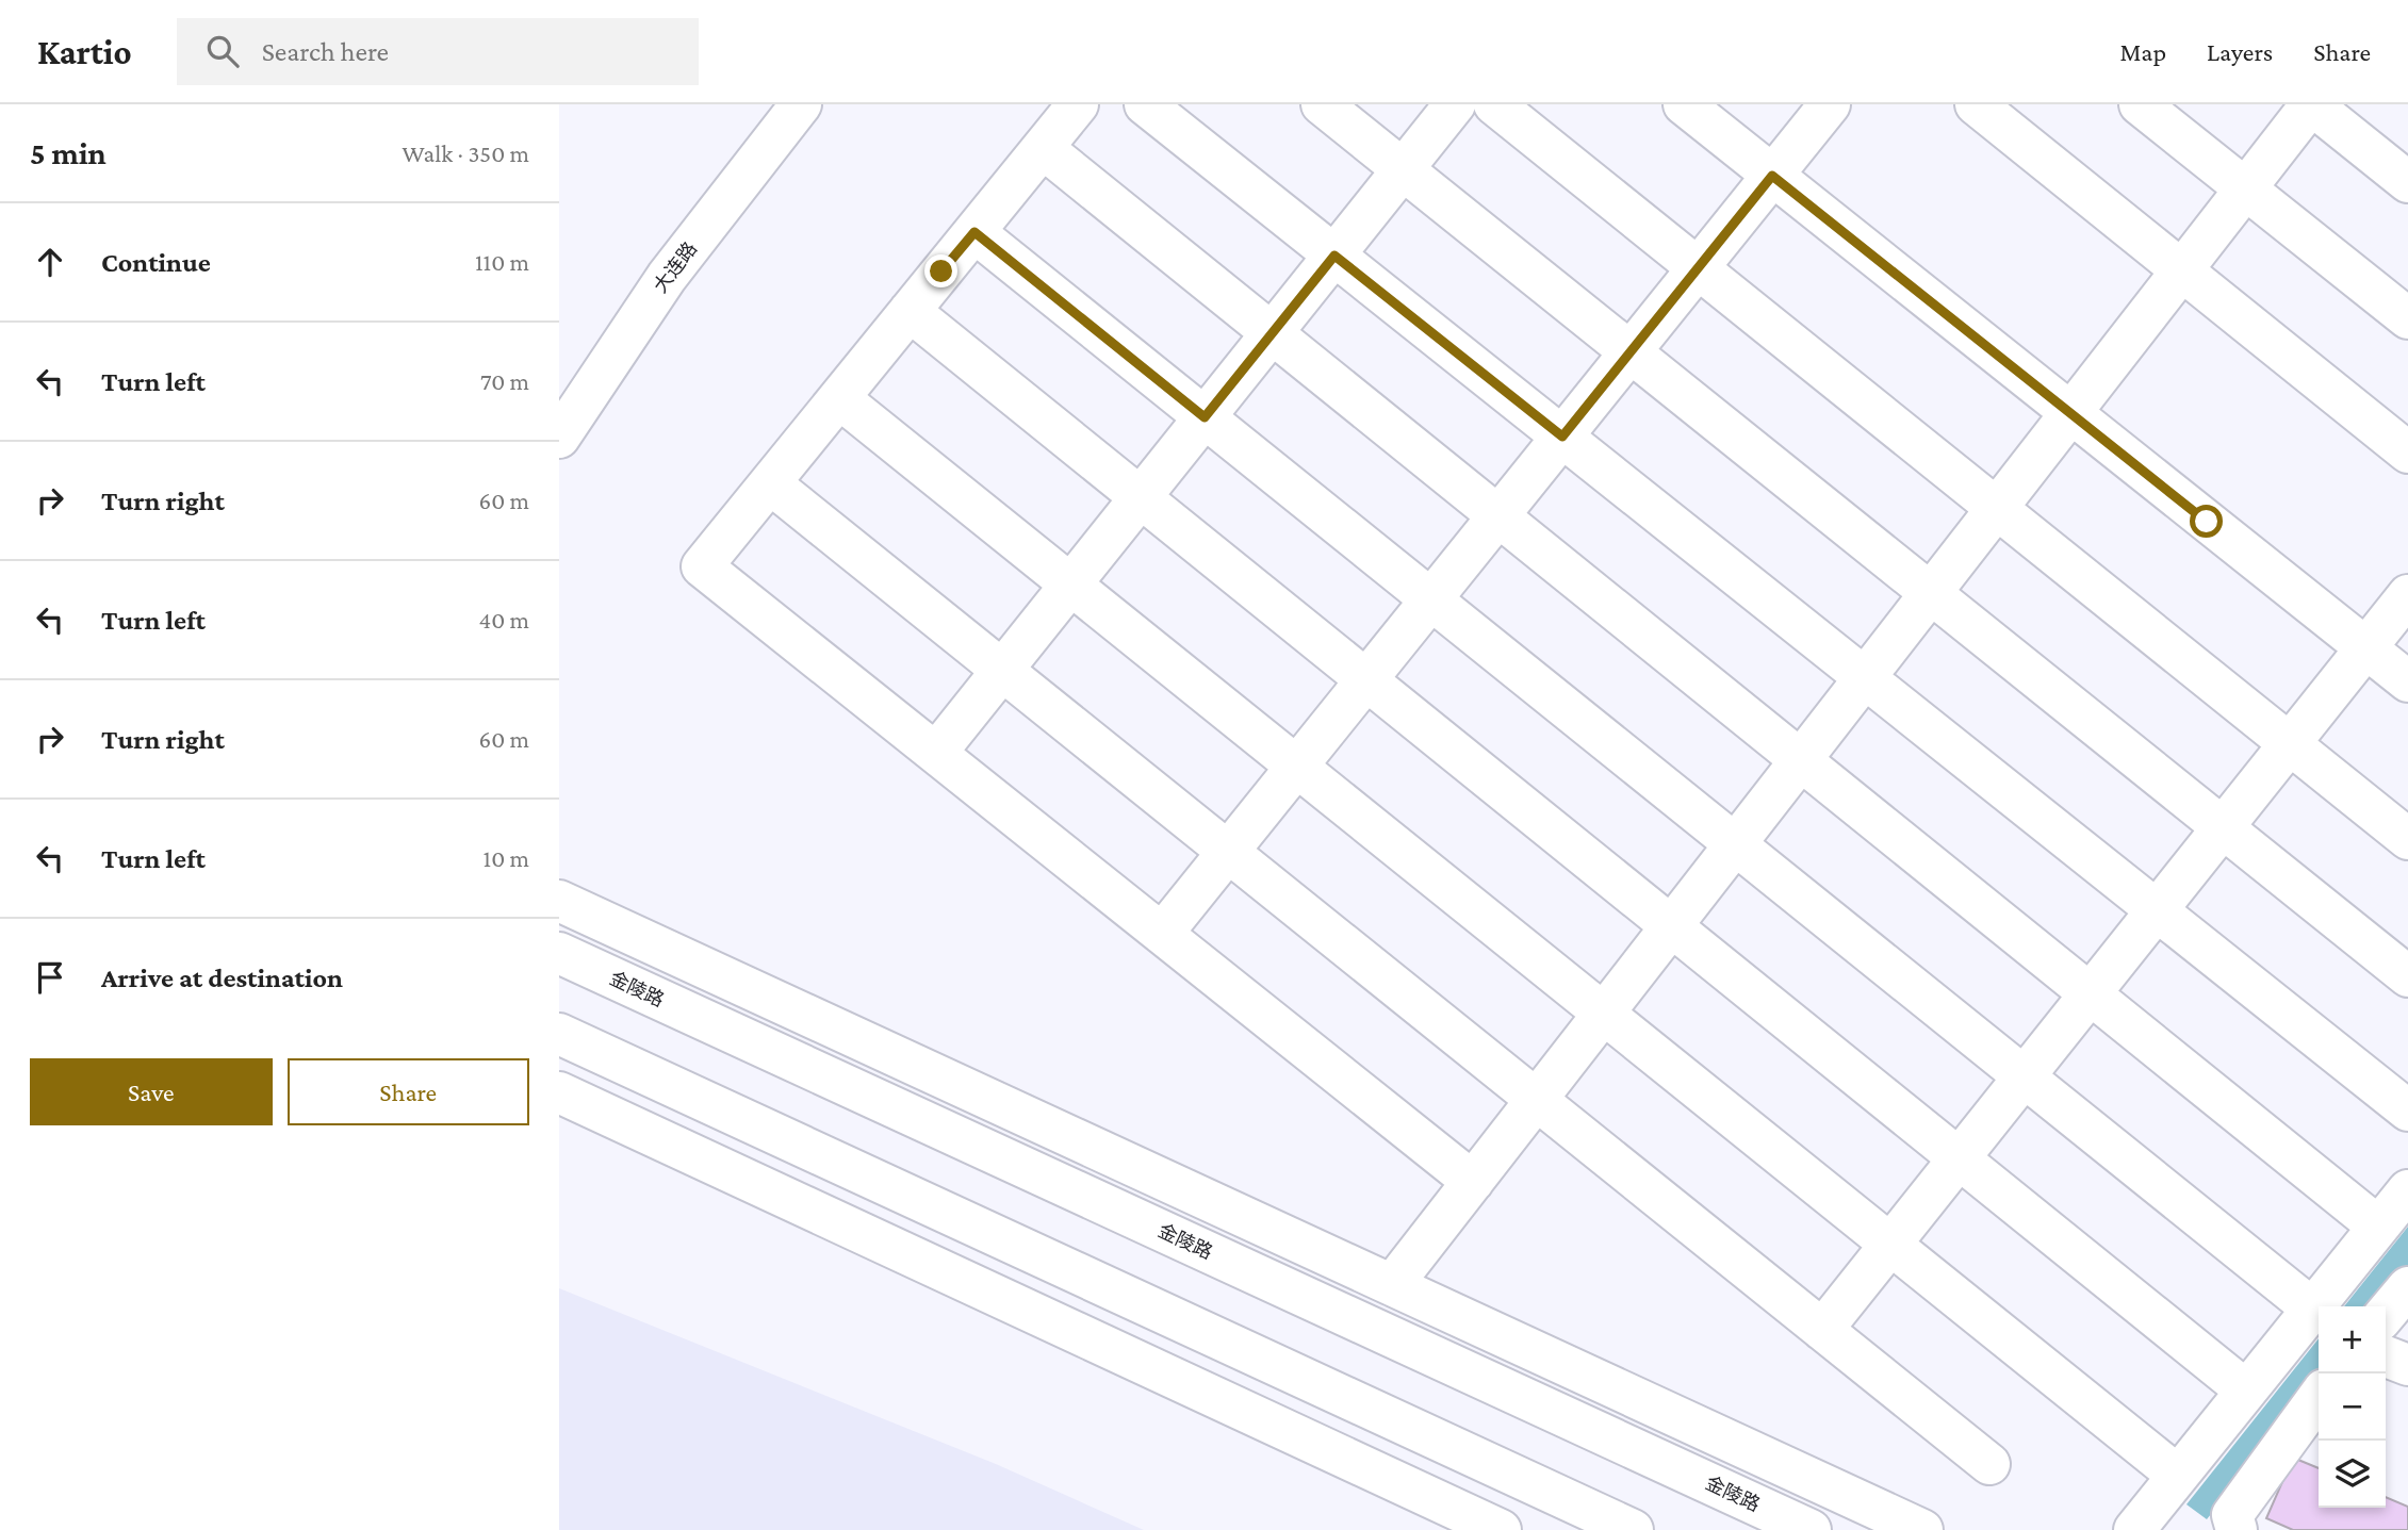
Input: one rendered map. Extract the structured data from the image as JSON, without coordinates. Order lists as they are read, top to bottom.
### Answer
{
  "streets": {
    "street": ["大连路", "金陵路"]
  },
  "page": {
    "header": "Kartio",
    "search": "Search here",
    "nav": ["Map", "Layers", "Share"],
    "heading": ["5 min", "Walk · 350 m"],
    "list": [
      ["Continue", "110 m"],
      ["Turn left", "70 m"],
      ["Turn right", "60 m"],
      ["Turn left", "40 m"],
      ["Turn right", "60 m"],
      ["Turn left", "10 m"],
      "Arrive at destination"
    ],
    "buttons": ["Save", "Share"],
    "map_buttons": ["+", "−"]
  }
}
